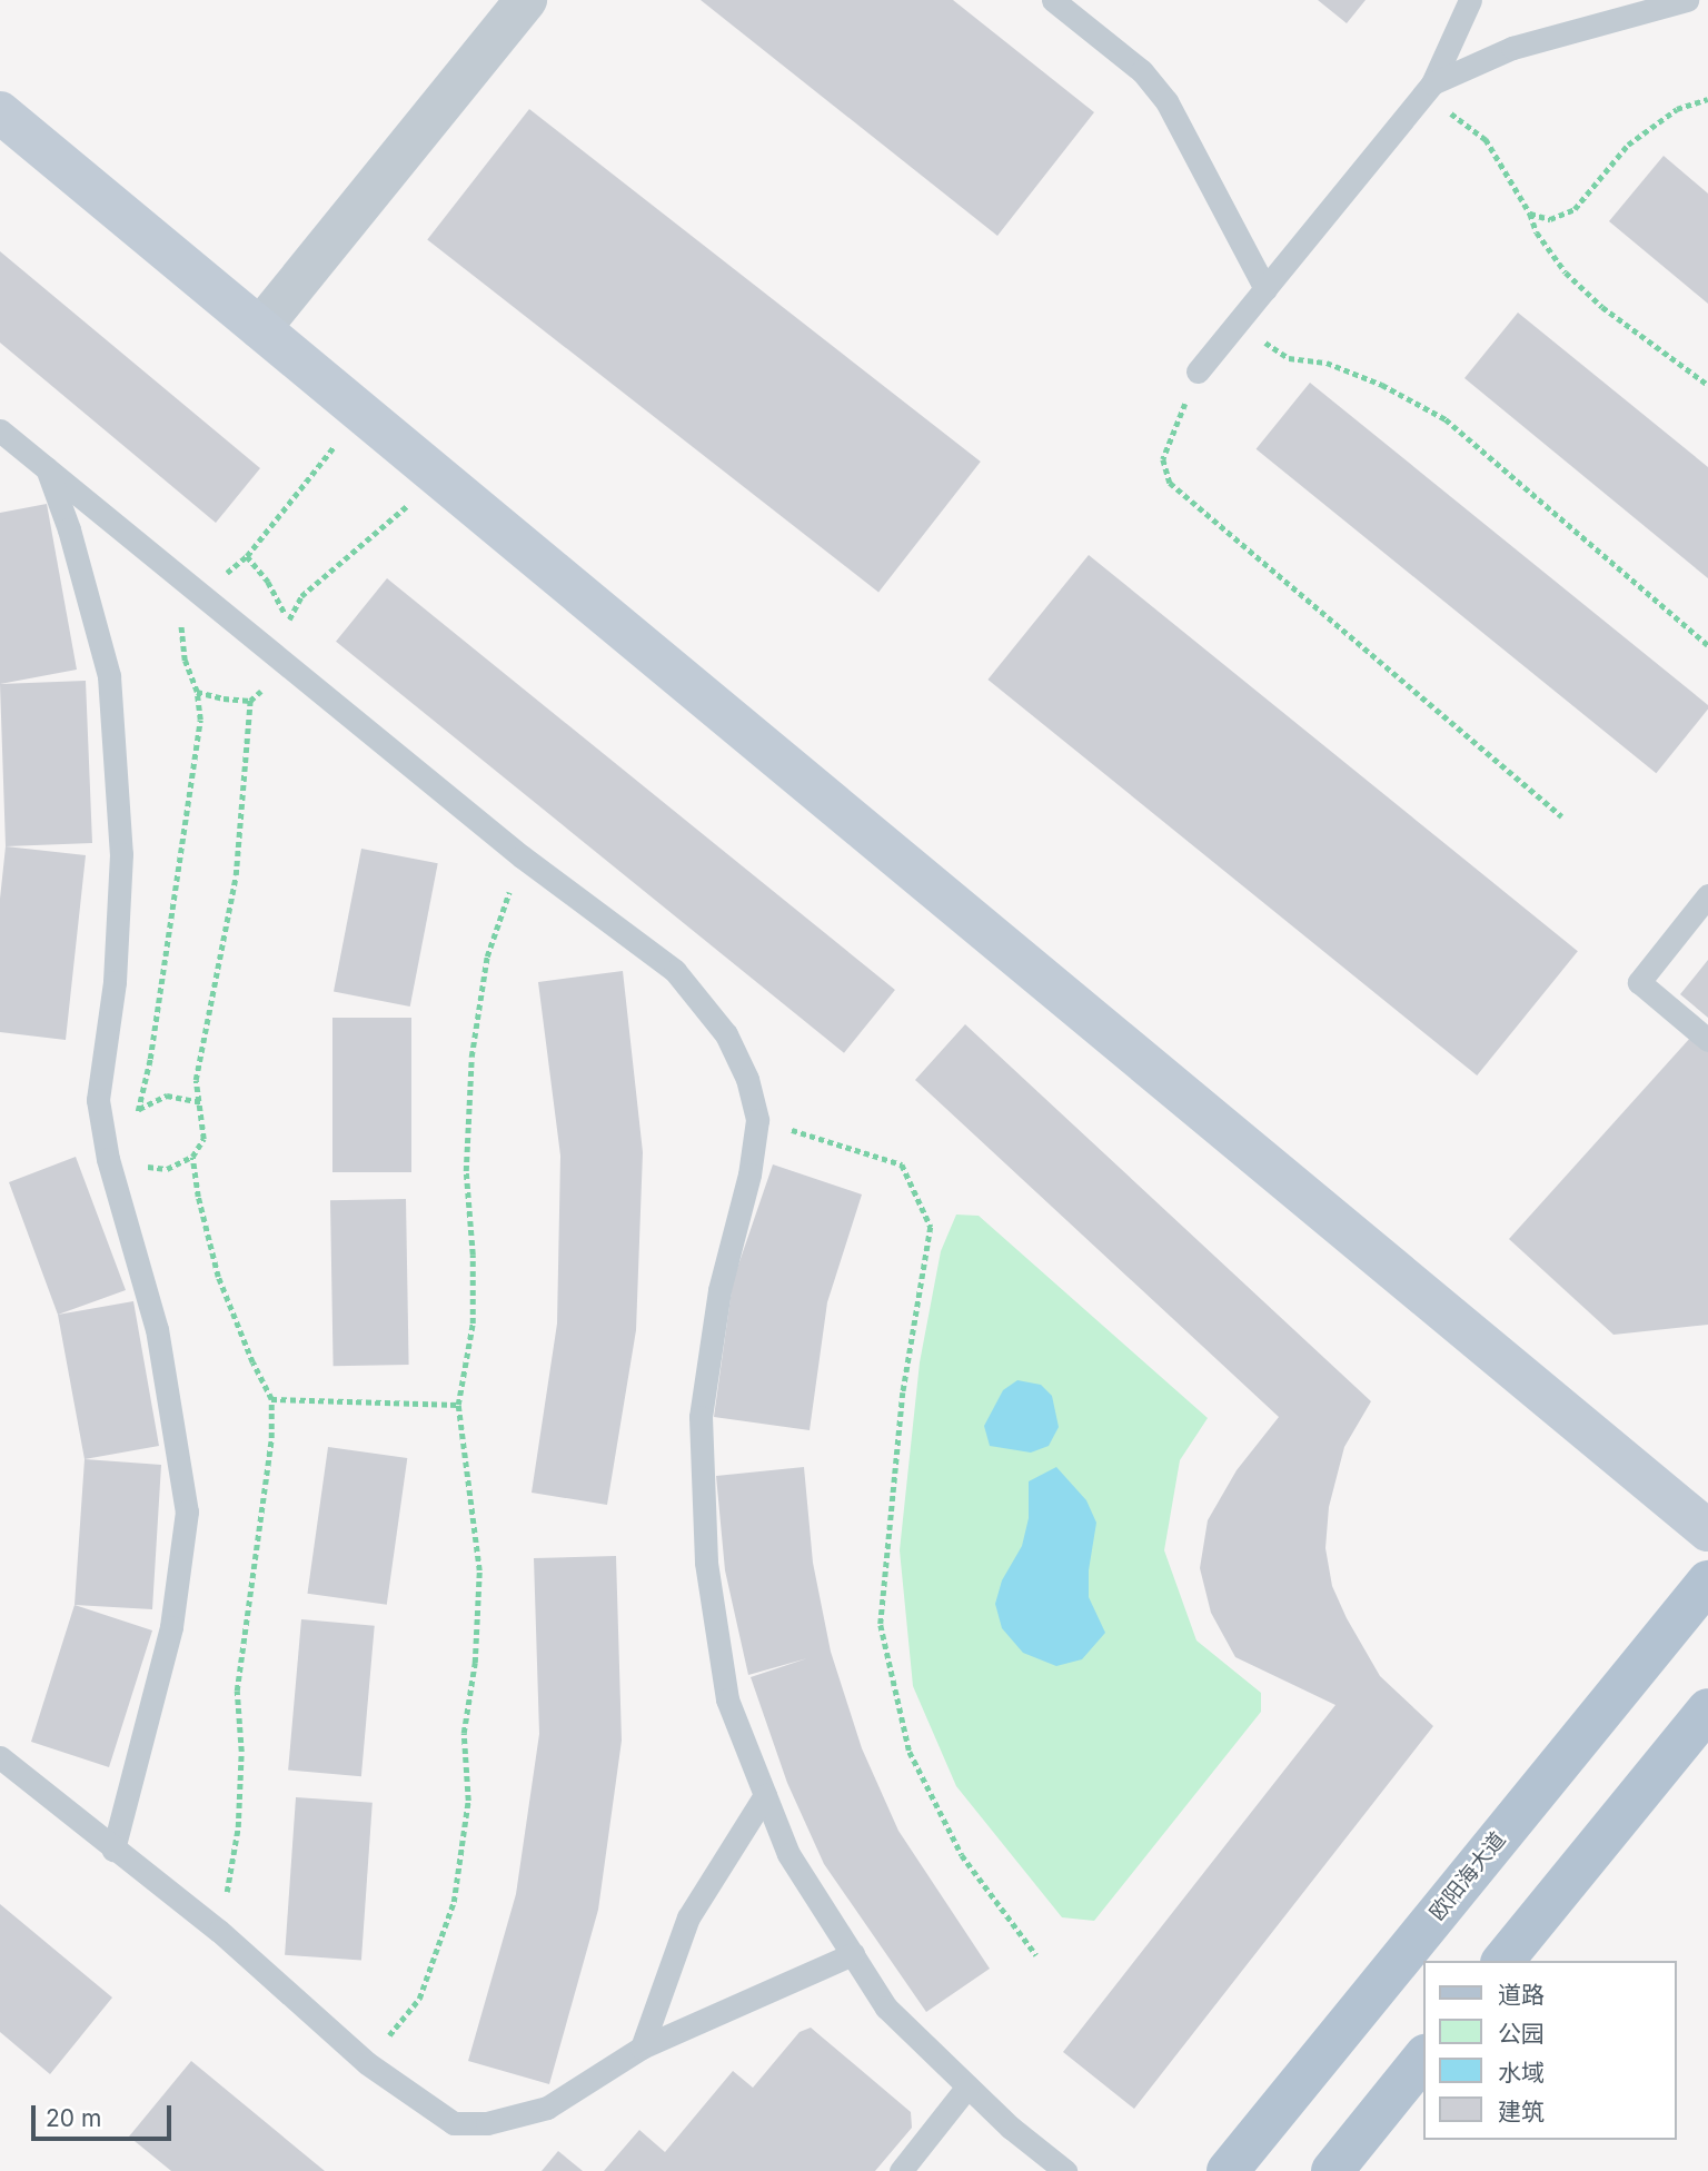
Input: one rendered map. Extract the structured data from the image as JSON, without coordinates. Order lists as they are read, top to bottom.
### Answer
{
  "streets": {
    "main road": ["欧阳海大道"]
  },
  "legend": [
    "道路",
    "公园",
    "水域",
    "建筑"
  ],
  "scale_bar": "20 m"
}
